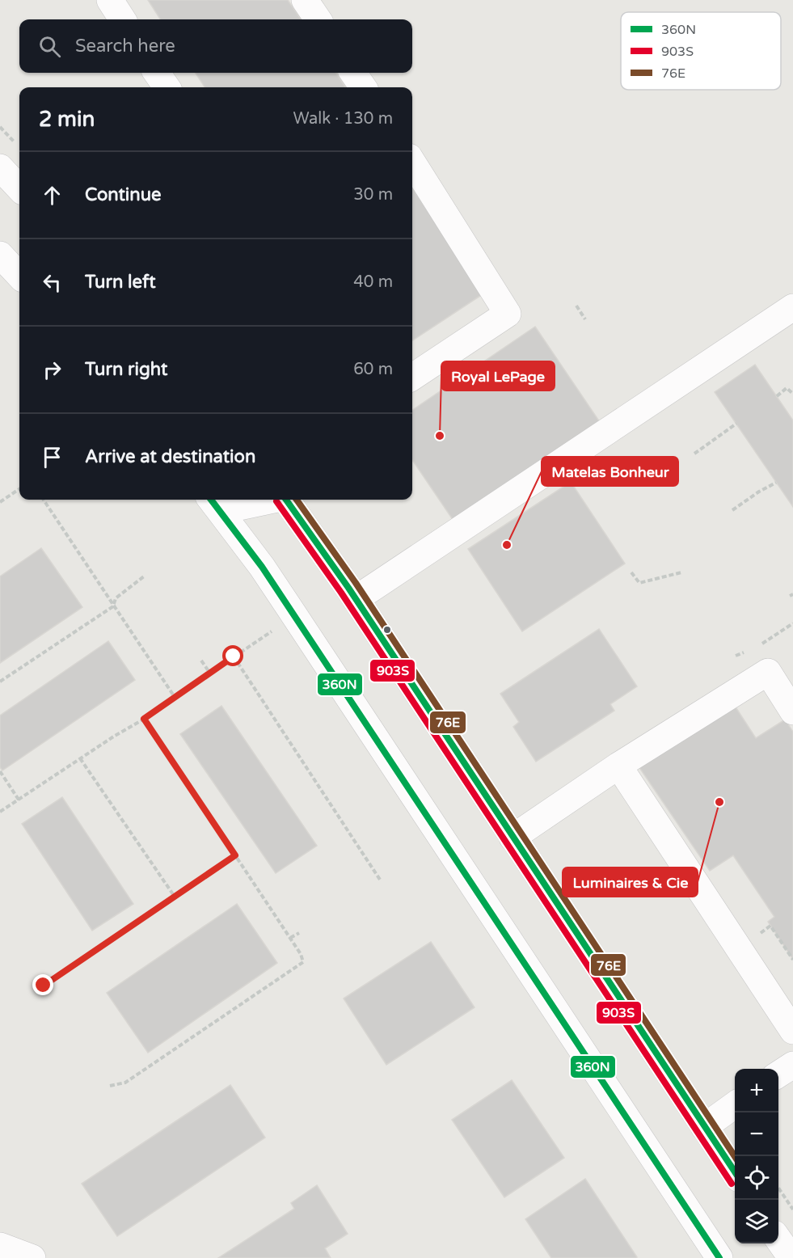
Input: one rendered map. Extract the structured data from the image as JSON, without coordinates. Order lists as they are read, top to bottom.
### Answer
{
  "places": ["Royal LePage", "Matelas Bonheur", "Luminaires & Cie"],
  "lines": ["transit line 360N", "transit line 76E", "transit line 903S"],
  "legend": ["360N", "903S", "76E"],
  "page": {
    "search": "Search here",
    "heading": ["2 min", "Walk · 130 m"],
    "list": [
      ["Continue", "30 m"],
      ["Turn left", "40 m"],
      ["Turn right", "60 m"],
      "Arrive at destination"
    ],
    "map_buttons": ["+", "−"]
  }
}
